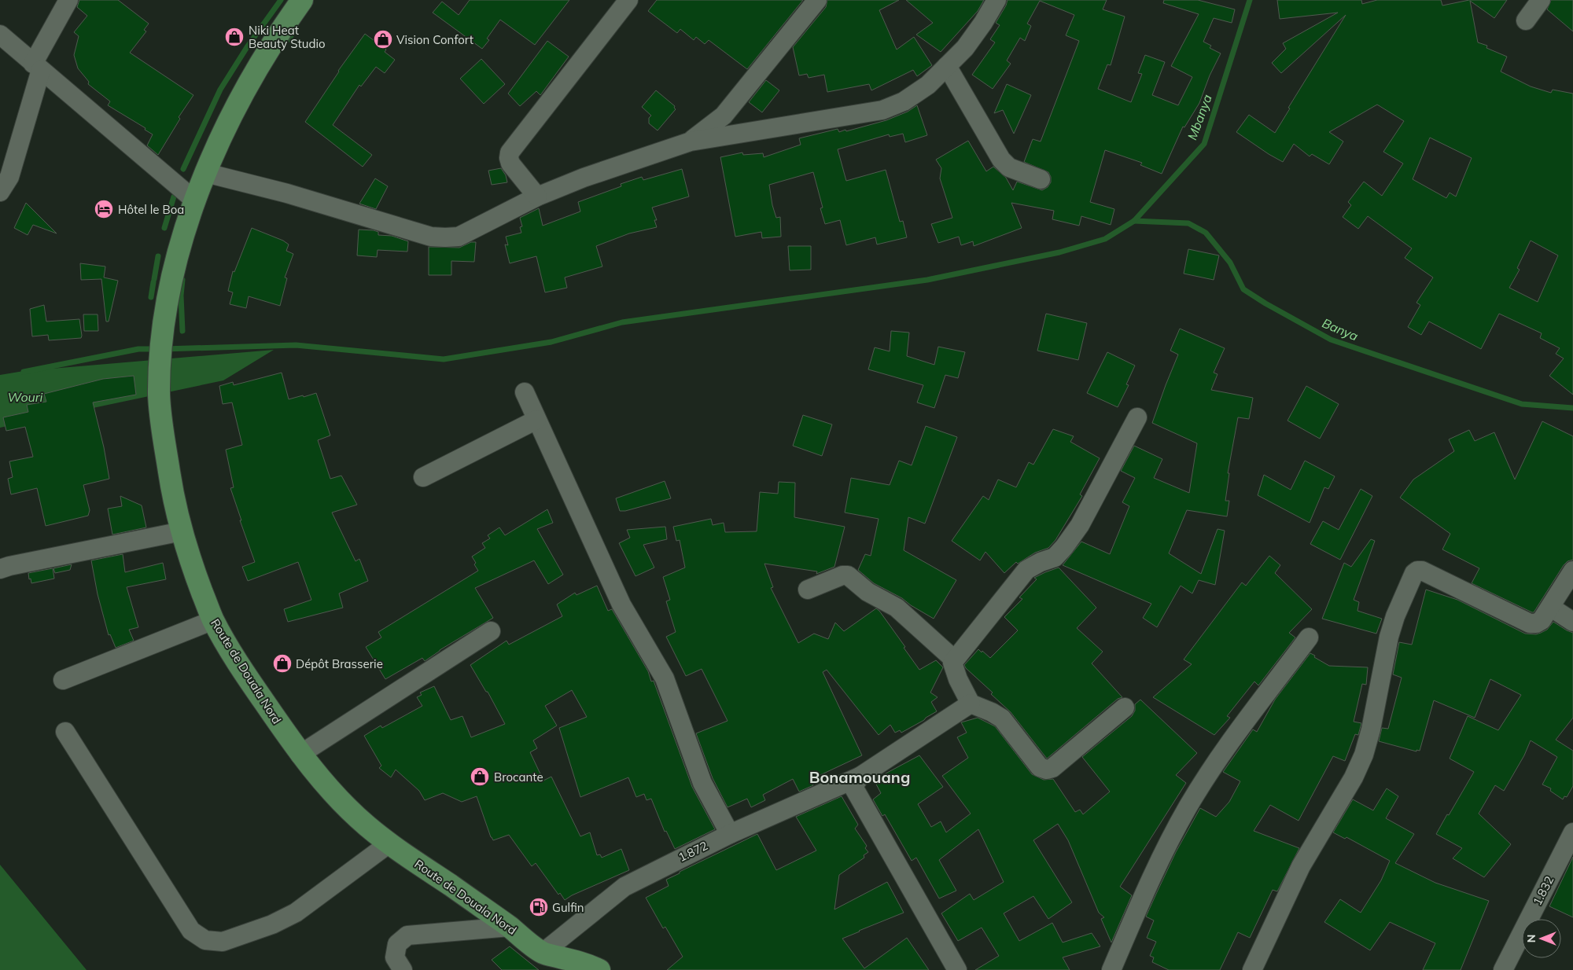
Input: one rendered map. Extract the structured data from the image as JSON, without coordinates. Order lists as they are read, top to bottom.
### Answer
{
  "streets": {
    "main road": ["Route de Douala Nord"],
    "street": ["1.872", "1.832"]
  },
  "crossings": [
    ["Route de Douala Nord", "1.872"]
  ],
  "districts": ["Bonamouang"],
  "water": ["Mbanya", "Banya", "Wouri"],
  "places": {
    "shop": [
      "Niki Heat Beauty Studio",
      "Vision Confort",
      "Dépôt Brasserie",
      "Brocante"
    ],
    "hotel": ["Hôtel le Boa"],
    "fuel station": ["Gulfin"]
  },
  "north": "left"
}
